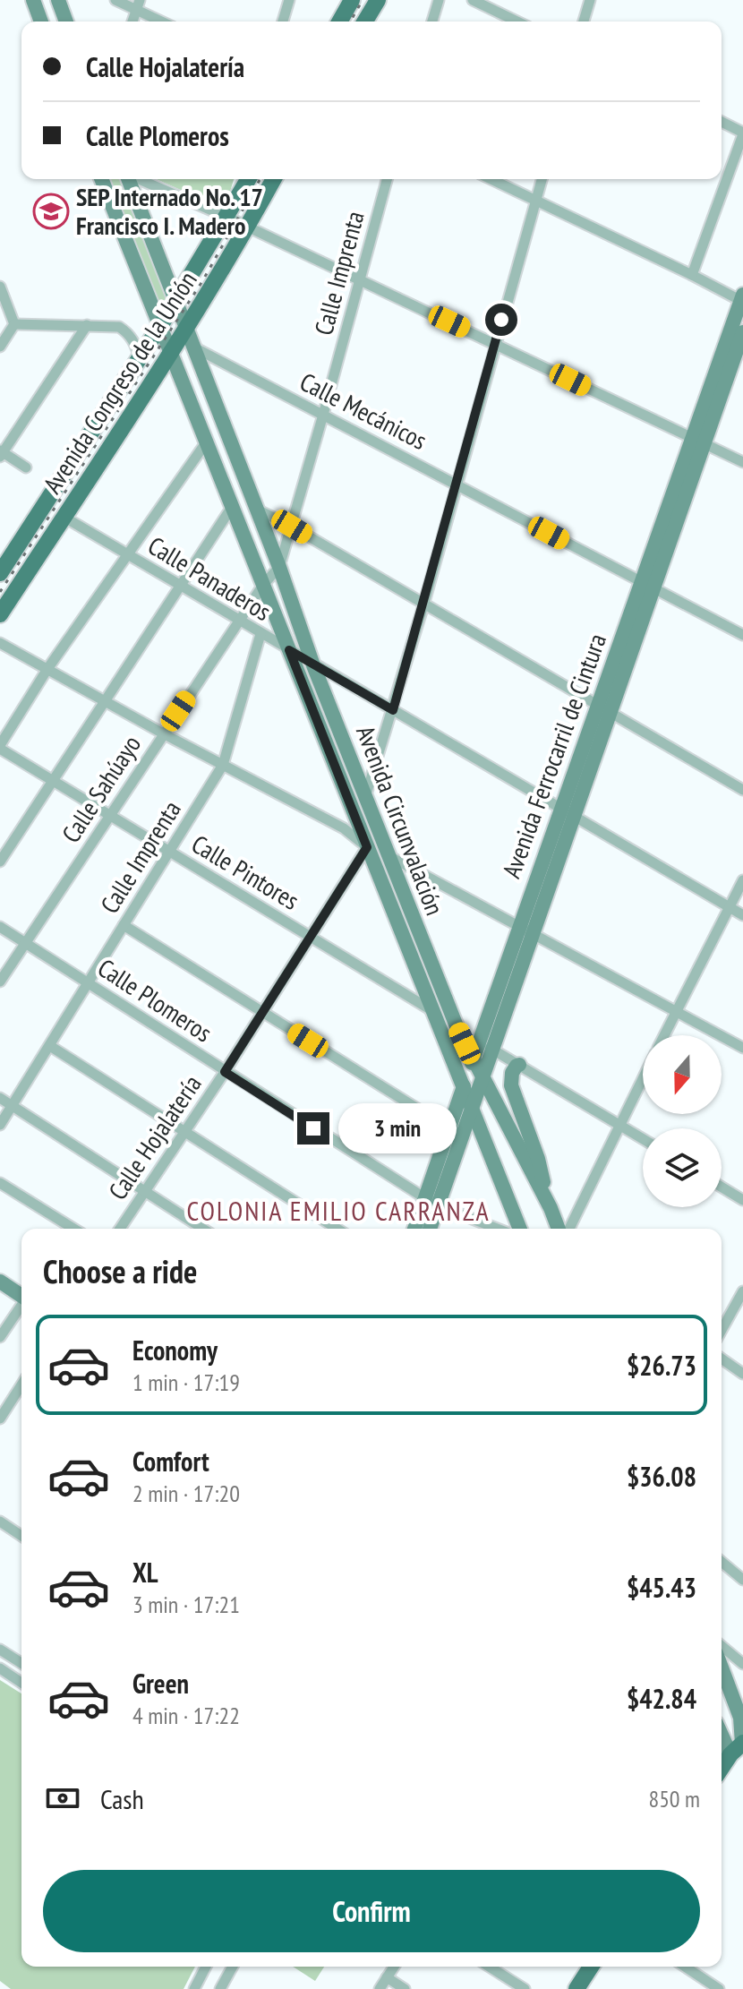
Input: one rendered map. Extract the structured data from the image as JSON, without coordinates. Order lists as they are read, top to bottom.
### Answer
{
  "streets": {
    "main road": ["Avenida Congreso de la Unión", "Avenida Ferrocarril de Cintura", "Avenida Circunvalación"],
    "street": [
      "Calle Imprenta",
      "Calle Mecánicos",
      "Calle Panaderos",
      "Calle Sahúayo",
      "Calle Pintores",
      "Calle Plomeros",
      "Calle Hojalatería"
    ]
  },
  "crossings": [
    ["Calle Imprenta", "Calle Mecánicos"],
    ["Calle Imprenta", "Calle Panaderos"],
    ["Calle Imprenta", "Calle Sahúayo"],
    ["Calle Imprenta", "Avenida Circunvalación"],
    ["Calle Imprenta", "Calle Pintores"],
    ["Calle Imprenta", "Calle Plomeros"],
    ["Avenida Congreso de la Unión", "Calle Panaderos"],
    ["Avenida Congreso de la Unión", "Avenida Circunvalación"],
    ["Calle Mecánicos", "Avenida Ferrocarril de Cintura"],
    ["Calle Mecánicos", "Avenida Circunvalación"],
    ["Calle Panaderos", "Avenida Ferrocarril de Cintura"],
    ["Calle Panaderos", "Calle Sahúayo"],
    ["Calle Panaderos", "Avenida Circunvalación"],
    ["Avenida Ferrocarril de Cintura", "Avenida Circunvalación"],
    ["Avenida Ferrocarril de Cintura", "Calle Plomeros"],
    ["Calle Sahúayo", "Avenida Circunvalación"],
    ["Calle Sahúayo", "Calle Pintores"],
    ["Calle Sahúayo", "Calle Plomeros"],
    ["Avenida Circunvalación", "Calle Pintores"],
    ["Avenida Circunvalación", "Calle Hojalatería"],
    ["Calle Pintores", "Calle Hojalatería"],
    ["Calle Plomeros", "Calle Hojalatería"]
  ],
  "districts": ["COLONIA EMILIO CARRANZA"],
  "places": {
    "school or university": ["SEP Internado No. 17 Francisco I. Madero"]
  },
  "north": "bottom",
  "page": {
    "banner": ["Calle Hojalatería", "Calle Plomeros"],
    "bubble": "3 min",
    "heading": "Choose a ride",
    "list": [
      {
        "name": "Economy",
        "note": "1 min · 17:19",
        "value": "$26.73"
      },
      {
        "name": "Comfort",
        "note": "2 min · 17:20",
        "value": "$36.08"
      },
      {
        "name": "XL",
        "note": "3 min · 17:21",
        "value": "$45.43"
      },
      {
        "name": "Green",
        "note": "4 min · 17:22",
        "value": "$42.84"
      }
    ],
    "pay": ["Cash", "850 m"],
    "buttons": "Confirm"
  }
}
